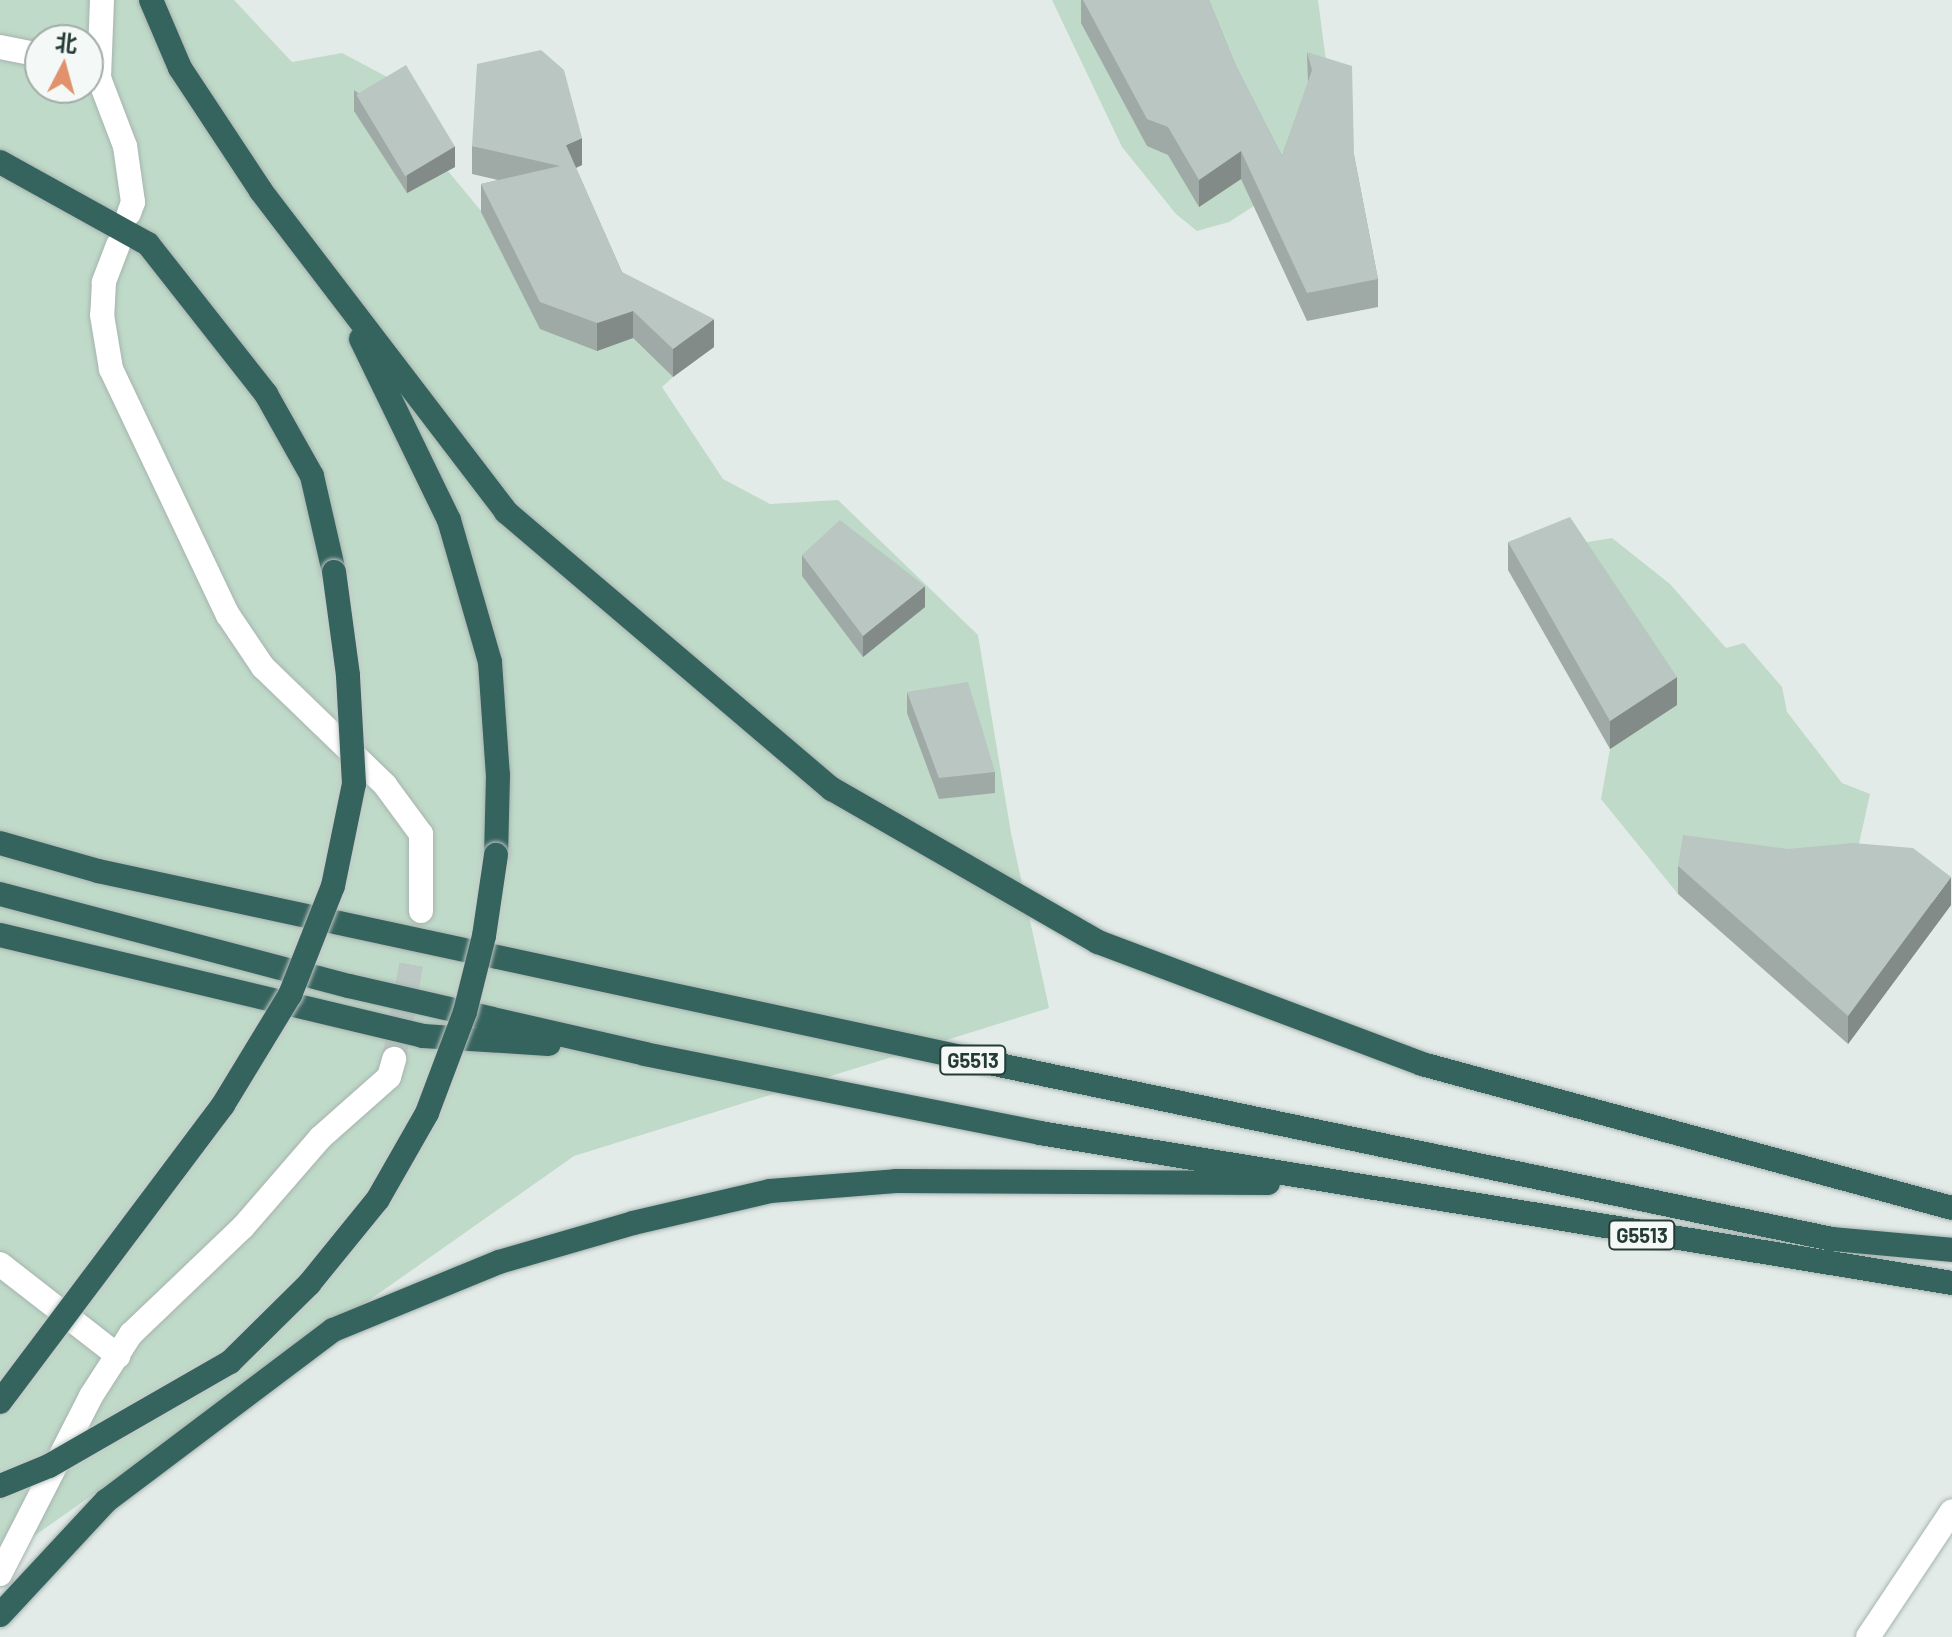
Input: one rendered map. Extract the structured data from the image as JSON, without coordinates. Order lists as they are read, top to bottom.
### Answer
{
  "streets": {
    "highway": ["G5513"]
  },
  "north": "top"
}
